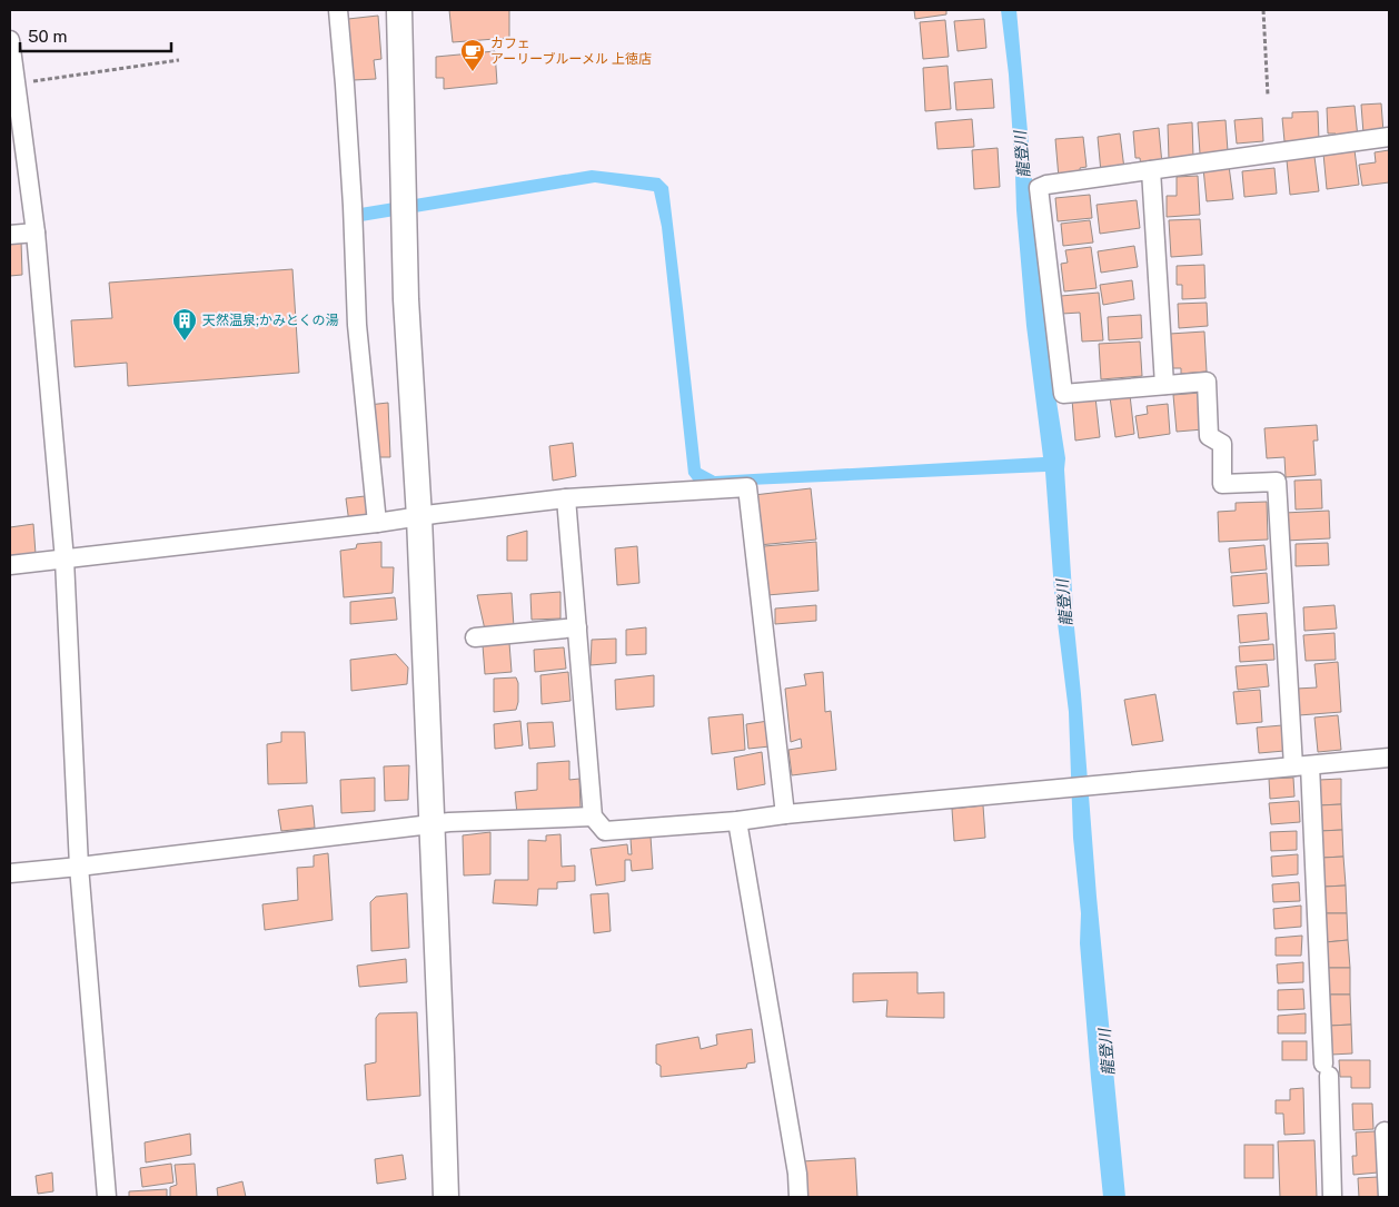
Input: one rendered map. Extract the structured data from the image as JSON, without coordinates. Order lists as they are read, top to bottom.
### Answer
{
  "water": ["龍登川"],
  "places": {
    "cafe": ["カフェ アーリーブルーメル 上徳店"],
    "building": ["天然温泉;かみとくの湯"]
  },
  "scale_bar": "50 m"
}
